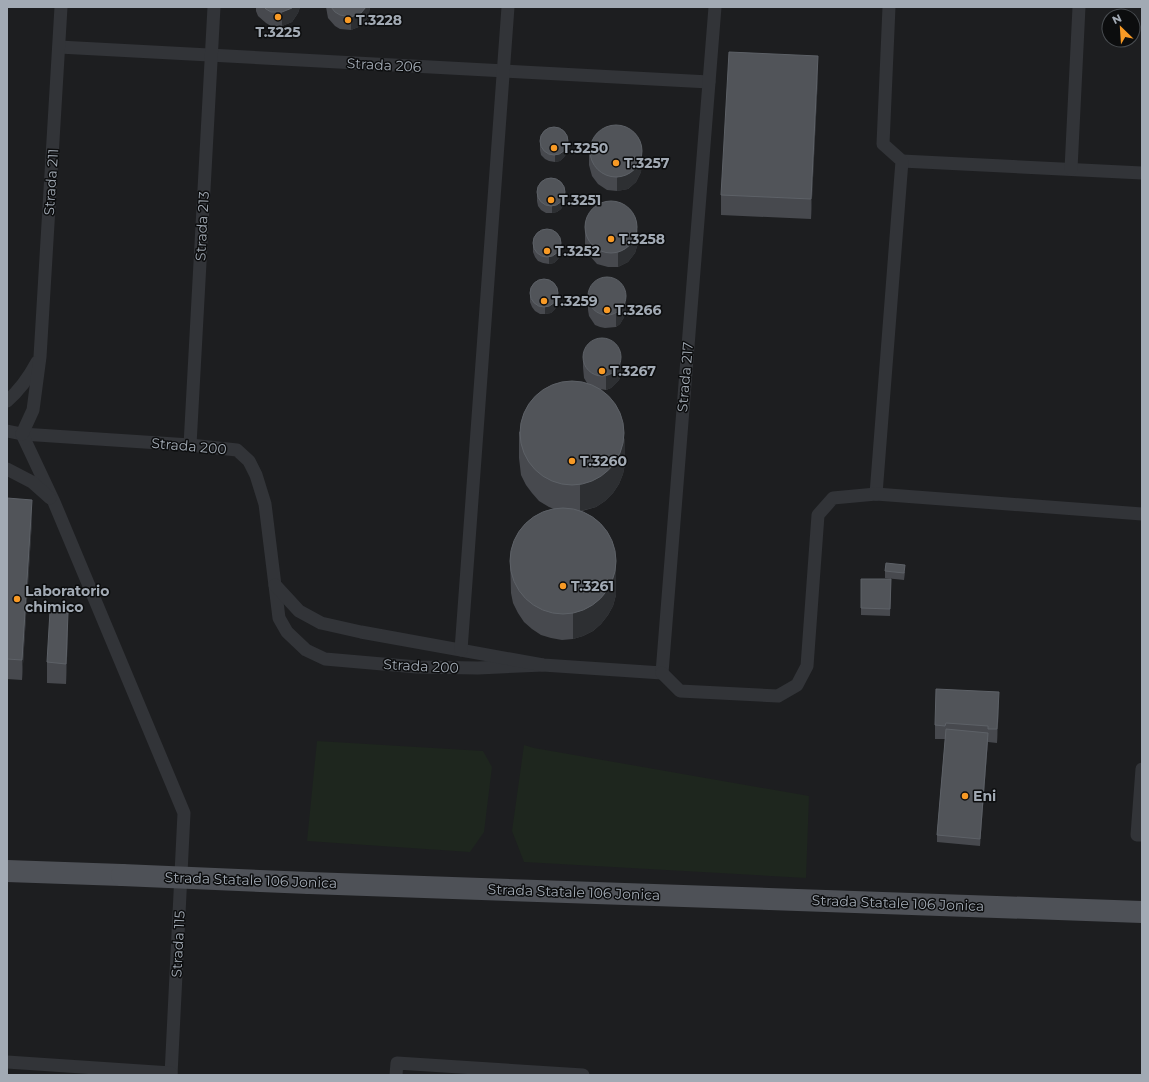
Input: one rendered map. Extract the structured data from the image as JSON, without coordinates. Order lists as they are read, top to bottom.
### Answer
{
  "streets": {
    "main road": ["Strada Statale 106 Jonica"],
    "lane": [
      "Strada 206",
      "Strada 211",
      "Strada 213",
      "Strada 217",
      "Strada 200",
      "Strada 115"
    ]
  },
  "crossings": [
    ["Strada 206", "Strada 211"],
    ["Strada 206", "Strada 213"],
    ["Strada 206", "Strada 217"],
    ["Strada 211", "Strada 200"],
    ["Strada 213", "Strada 200"],
    ["Strada 217", "Strada 200"]
  ],
  "places": [
    "T.3225",
    "T.3228",
    "T.3250",
    "T.3257",
    "T.3251",
    "T.3258",
    "T.3252",
    "T.3259",
    "T.3266",
    "T.3267",
    "T.3260",
    "T.3261",
    "Laboratorio chimico",
    "Eni"
  ],
  "north": "top left"
}
